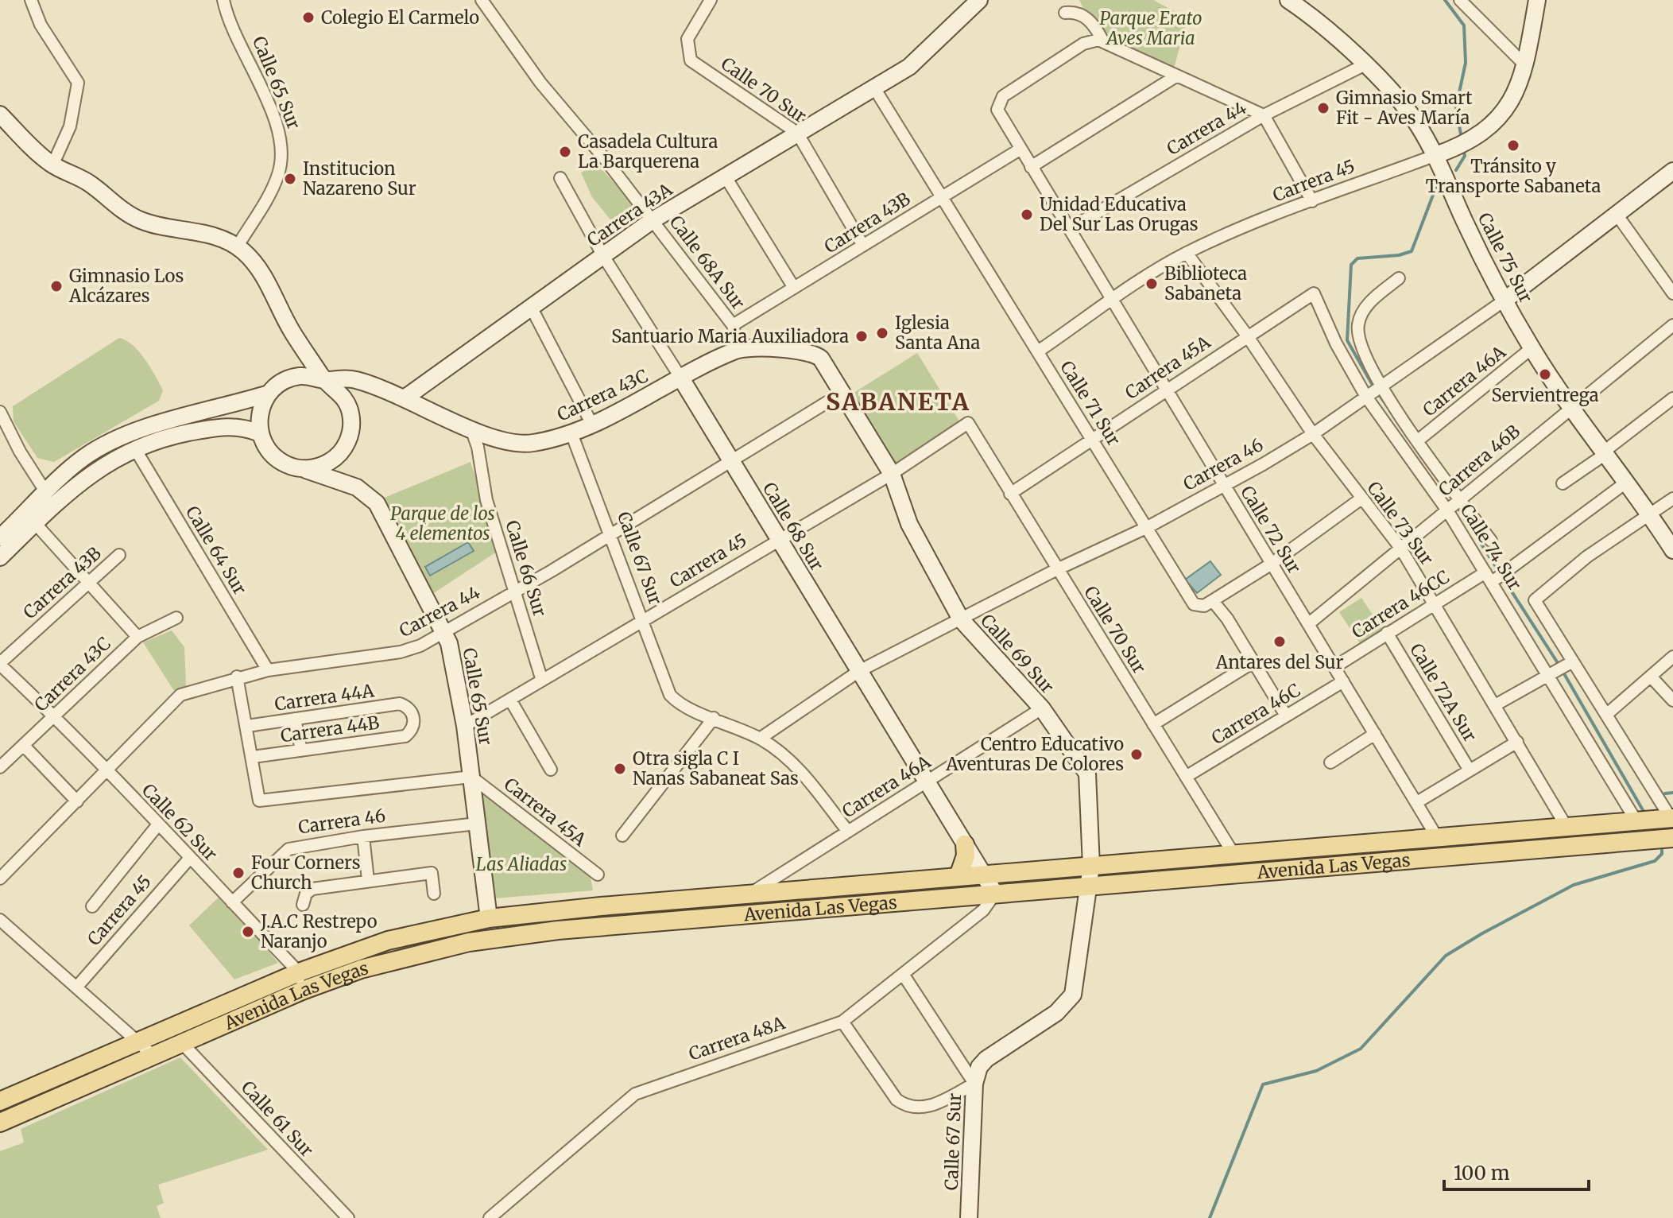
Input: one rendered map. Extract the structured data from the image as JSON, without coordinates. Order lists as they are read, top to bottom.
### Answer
{
  "streets": {
    "main road": ["Avenida Las Vegas"],
    "street": [
      "Calle 65 Sur",
      "Calle 70 Sur",
      "Carrera 44",
      "Carrera 45",
      "Carrera 43A",
      "Carrera 43B",
      "Calle 75 Sur",
      "Calle 68A Sur",
      "Carrera 45A",
      "Carrera 46A",
      "Carrera 43C",
      "Calle 71 Sur",
      "Carrera 46B",
      "Carrera 46",
      "Calle 73 Sur",
      "Calle 68 Sur",
      "Calle 72 Sur",
      "Calle 74 Sur",
      "Calle 64 Sur",
      "Calle 67 Sur",
      "Calle 66 Sur",
      "Carrera 46CC",
      "Calle 69 Sur",
      "Calle 72A Sur",
      "Carrera 44A",
      "Carrera 46C",
      "Carrera 44B",
      "Calle 62 Sur",
      "Carrera 48A",
      "Calle 61 Sur"
    ]
  },
  "crossings": [
    ["Calle 65 Sur", "Carrera 44"],
    ["Calle 65 Sur", "Carrera 45"],
    ["Calle 65 Sur", "Carrera 45A"],
    ["Calle 65 Sur", "Carrera 46"],
    ["Calle 65 Sur", "Avenida Las Vegas"],
    ["Calle 70 Sur", "Carrera 45"],
    ["Calle 70 Sur", "Carrera 43A"],
    ["Calle 70 Sur", "Carrera 43B"],
    ["Calle 70 Sur", "Carrera 45A"],
    ["Calle 70 Sur", "Carrera 46"],
    ["Calle 70 Sur", "Carrera 46C"],
    ["Calle 70 Sur", "Avenida Las Vegas"],
    ["Carrera 44", "Calle 75 Sur"],
    ["Carrera 44", "Calle 68 Sur"],
    ["Carrera 44", "Calle 72 Sur"],
    ["Carrera 44", "Calle 64 Sur"],
    ["Carrera 44", "Calle 67 Sur"],
    ["Carrera 44", "Calle 66 Sur"],
    ["Carrera 44", "Calle 69 Sur"],
    ["Carrera 44", "Calle 62 Sur"],
    ["Carrera 45", "Calle 75 Sur"],
    ["Carrera 45", "Calle 71 Sur"],
    ["Carrera 45", "Calle 73 Sur"],
    ["Carrera 45", "Calle 68 Sur"],
    ["Carrera 45", "Calle 72 Sur"],
    ["Carrera 45", "Calle 67 Sur"],
    ["Carrera 45", "Calle 66 Sur"],
    ["Carrera 45", "Calle 69 Sur"],
    ["Carrera 45", "Calle 62 Sur"],
    ["Carrera 43A", "Calle 68A Sur"],
    ["Carrera 43A", "Carrera 43C"],
    ["Carrera 43A", "Calle 71 Sur"],
    ["Carrera 43A", "Calle 68 Sur"],
    ["Carrera 43B", "Calle 68A Sur"],
    ["Carrera 43B", "Calle 71 Sur"],
    ["Carrera 43B", "Calle 72 Sur"],
    ["Carrera 43B", "Calle 62 Sur"],
    ["Calle 75 Sur", "Carrera 46A"],
    ["Calle 75 Sur", "Carrera 46B"],
    ["Calle 75 Sur", "Carrera 46"],
    ["Calle 75 Sur", "Calle 74 Sur"],
    ["Calle 75 Sur", "Carrera 46CC"],
    ["Calle 68A Sur", "Carrera 43C"],
    ["Carrera 45A", "Calle 71 Sur"],
    ["Carrera 45A", "Calle 73 Sur"],
    ["Carrera 45A", "Calle 72 Sur"],
    ["Carrera 45A", "Calle 74 Sur"],
    ["Carrera 46A", "Calle 68 Sur"],
    ["Carrera 46A", "Calle 74 Sur"],
    ["Carrera 46A", "Calle 67 Sur"],
    ["Carrera 46A", "Calle 69 Sur"],
    ["Carrera 46A", "Avenida Las Vegas"],
    ["Carrera 43C", "Calle 68 Sur"],
    ["Carrera 43C", "Calle 67 Sur"],
    ["Carrera 43C", "Calle 66 Sur"],
    ["Carrera 43C", "Calle 69 Sur"],
    ["Carrera 43C", "Calle 62 Sur"],
    ["Calle 71 Sur", "Carrera 46"],
    ["Carrera 46B", "Calle 73 Sur"],
    ["Carrera 46B", "Calle 72 Sur"],
    ["Carrera 46B", "Calle 74 Sur"],
    ["Carrera 46", "Calle 73 Sur"],
    ["Carrera 46", "Calle 68 Sur"],
    ["Carrera 46", "Calle 72 Sur"],
    ["Carrera 46", "Calle 74 Sur"],
    ["Carrera 46", "Calle 67 Sur"],
    ["Carrera 46", "Calle 69 Sur"],
    ["Carrera 46", "Calle 62 Sur"],
    ["Calle 73 Sur", "Carrera 46CC"],
    ["Calle 73 Sur", "Avenida Las Vegas"],
    ["Calle 68 Sur", "Avenida Las Vegas"],
    ["Calle 68 Sur", "Carrera 48A"],
    ["Calle 72 Sur", "Carrera 46CC"],
    ["Calle 72 Sur", "Carrera 46C"],
    ["Calle 72 Sur", "Avenida Las Vegas"],
    ["Calle 74 Sur", "Carrera 46CC"],
    ["Calle 74 Sur", "Avenida Las Vegas"],
    ["Calle 67 Sur", "Calle 69 Sur"],
    ["Calle 67 Sur", "Carrera 48A"],
    ["Carrera 46CC", "Calle 72A Sur"],
    ["Calle 69 Sur", "Avenida Las Vegas"],
    ["Carrera 44A", "Carrera 44B"],
    ["Calle 62 Sur", "Avenida Las Vegas"],
    ["Avenida Las Vegas", "Carrera 48A"],
    ["Avenida Las Vegas", "Calle 61 Sur"]
  ],
  "districts": ["SABANETA"],
  "parks": ["Parque Erato Aves Maria", "Parque de los 4 elementos", "Las Aliadas"],
  "places": [
    "Colegio El Carmelo",
    "Gimnasio Smart Fit - Aves María",
    "Tránsito y Transporte Sabaneta",
    "Casadela Cultura La Barquerena",
    "Institucion Nazareno Sur",
    "Unidad Educativa Del Sur Las Orugas",
    "Biblioteca Sabaneta",
    "Gimnasio Los Alcázares",
    "Iglesia Santa Ana",
    "Santuario Maria Auxiliadora",
    "Servientrega",
    "Antares del Sur",
    "Centro Educativo Aventuras De Colores",
    "Otra sigla C I Nanas Sabaneat Sas",
    "Four Corners Church",
    "J.A.C Restrepo Naranjo"
  ],
  "scale_bar": "100 m"
}
